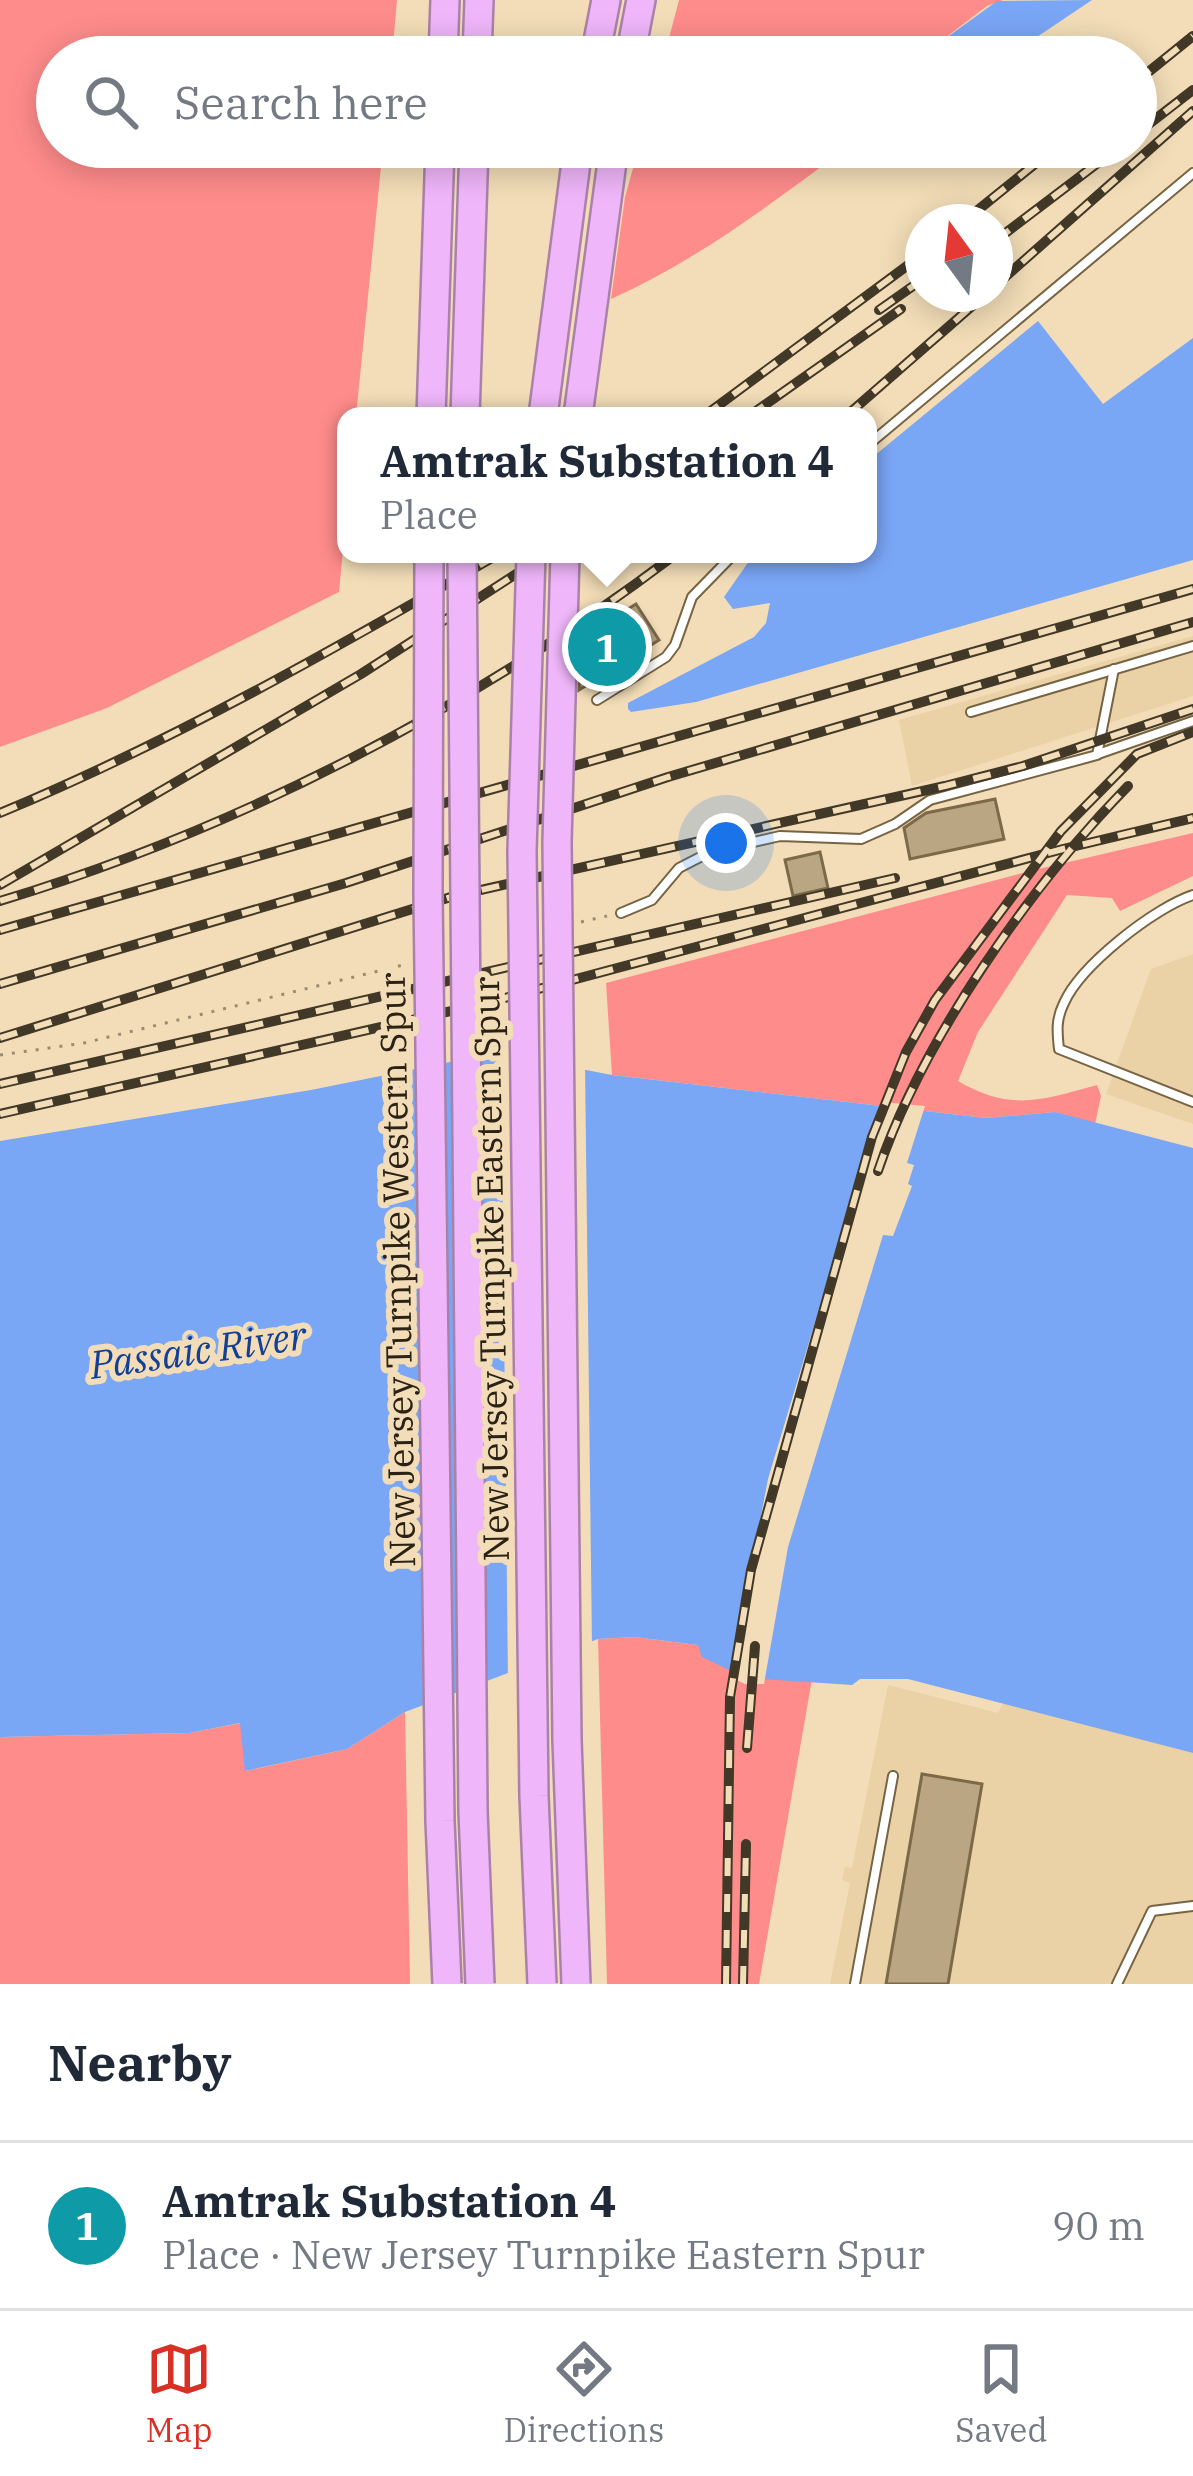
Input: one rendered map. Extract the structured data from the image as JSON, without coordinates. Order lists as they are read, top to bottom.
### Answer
{
  "streets": {
    "highway": ["New Jersey Turnpike Eastern Spur", "New Jersey Turnpike Western Spur"]
  },
  "water": ["Passaic River"],
  "north": "top",
  "page": {
    "search": "Search here",
    "popup": ["Amtrak Substation 4", "Place"],
    "pins": "1",
    "heading": "Nearby",
    "list": [
      {
        "mark": "1",
        "name": "Amtrak Substation 4",
        "note": "Place · New Jersey Turnpike Eastern Spur",
        "value": "90 m"
      }
    ],
    "nav": ["Map", "Directions", "Saved"]
  }
}
